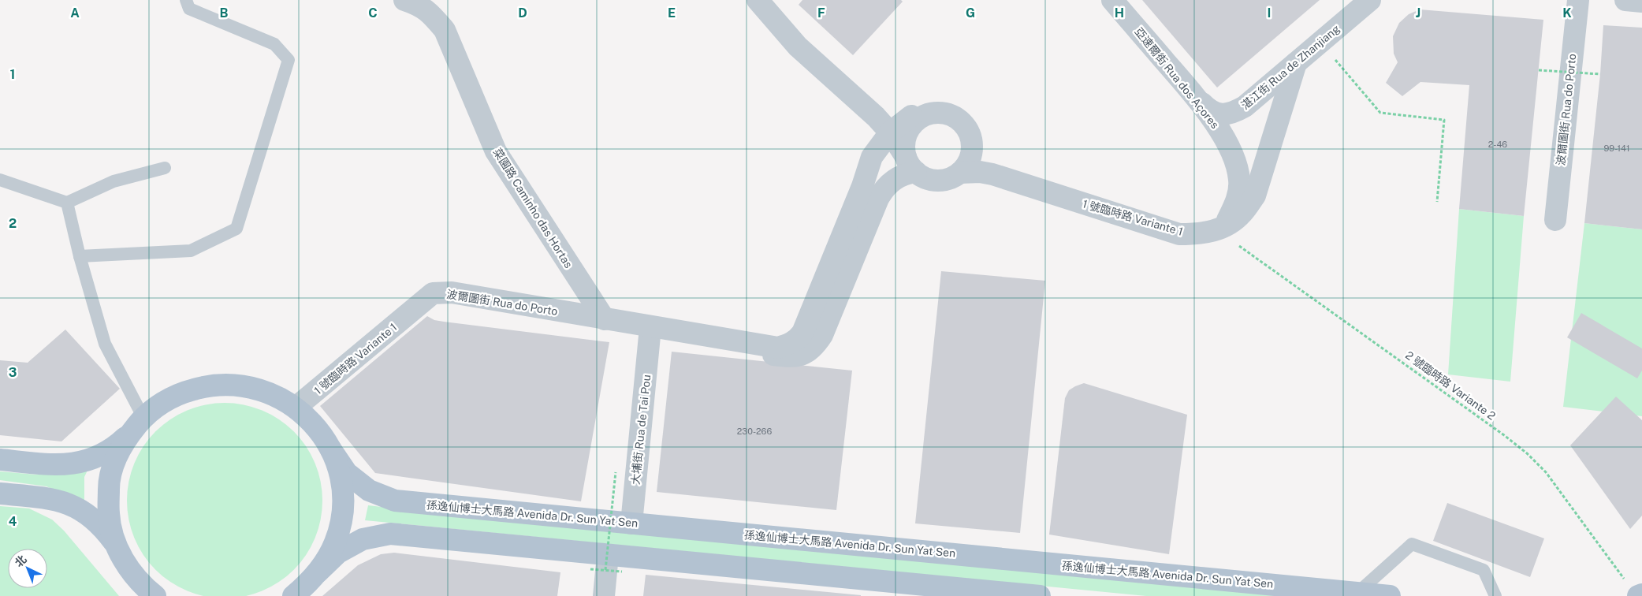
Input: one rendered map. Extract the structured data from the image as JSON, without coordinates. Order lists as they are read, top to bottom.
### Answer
{
  "streets": {
    "main road": ["孫逸仙博士大馬路 Avenida Dr. Sun Yat Sen"],
    "street": [
      "湛江街 Rua de Zhanjiang",
      "亞速爾街 Rua dos Açores",
      "波爾圖街 Rua do Porto",
      "菜園路 Caminho das Hortas",
      "1 號臨時路 Variante 1",
      "大埔街 Rua de Tai Pou"
    ],
    "path": ["2 號臨時路 Variante 2"]
  },
  "crossings": [
    ["湛江街 Rua de Zhanjiang", "亞速爾街 Rua dos Açores"],
    ["湛江街 Rua de Zhanjiang", "1 號臨時路 Variante 1"],
    ["亞速爾街 Rua dos Açores", "1 號臨時路 Variante 1"],
    ["亞速爾街 Rua dos Açores", "2 號臨時路 Variante 2"],
    ["波爾圖街 Rua do Porto", "菜園路 Caminho das Hortas"],
    ["波爾圖街 Rua do Porto", "1 號臨時路 Variante 1"],
    ["波爾圖街 Rua do Porto", "大埔街 Rua de Tai Pou"],
    ["1 號臨時路 Variante 1", "2 號臨時路 Variante 2"],
    ["大埔街 Rua de Tai Pou", "孫逸仙博士大馬路 Avenida Dr. Sun Yat Sen"]
  ],
  "house_numbers": ["2-46", "99-141", "230-266"],
  "north": "top left",
  "grid": {
    "columns": [
      "A",
      "B",
      "C",
      "D",
      "E",
      "F",
      "G",
      "H",
      "I",
      "J",
      "K"
    ],
    "rows": [
      "1",
      "2",
      "3",
      "4"
    ]
  }
}
